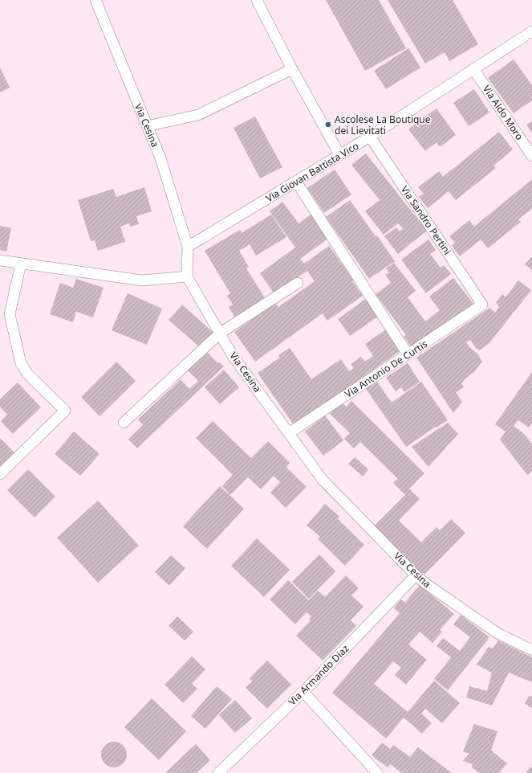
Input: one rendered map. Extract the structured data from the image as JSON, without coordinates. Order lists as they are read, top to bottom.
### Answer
{
  "streets": {
    "street": [
      "Via Aldo Moro",
      "Via Cesina",
      "Via Giovan Battista Vico",
      "Via Sandro Pertini",
      "Via Antonio De Curtis",
      "Via Armando Diaz"
    ]
  },
  "crossings": [
    ["Via Aldo Moro", "Via Giovan Battista Vico"],
    ["Via Cesina", "Via Giovan Battista Vico"],
    ["Via Cesina", "Via Antonio De Curtis"],
    ["Via Cesina", "Via Armando Diaz"],
    ["Via Giovan Battista Vico", "Via Sandro Pertini"],
    ["Via Sandro Pertini", "Via Antonio De Curtis"]
  ],
  "places": ["Ascolese La Boutique dei Lievitati"]
}
